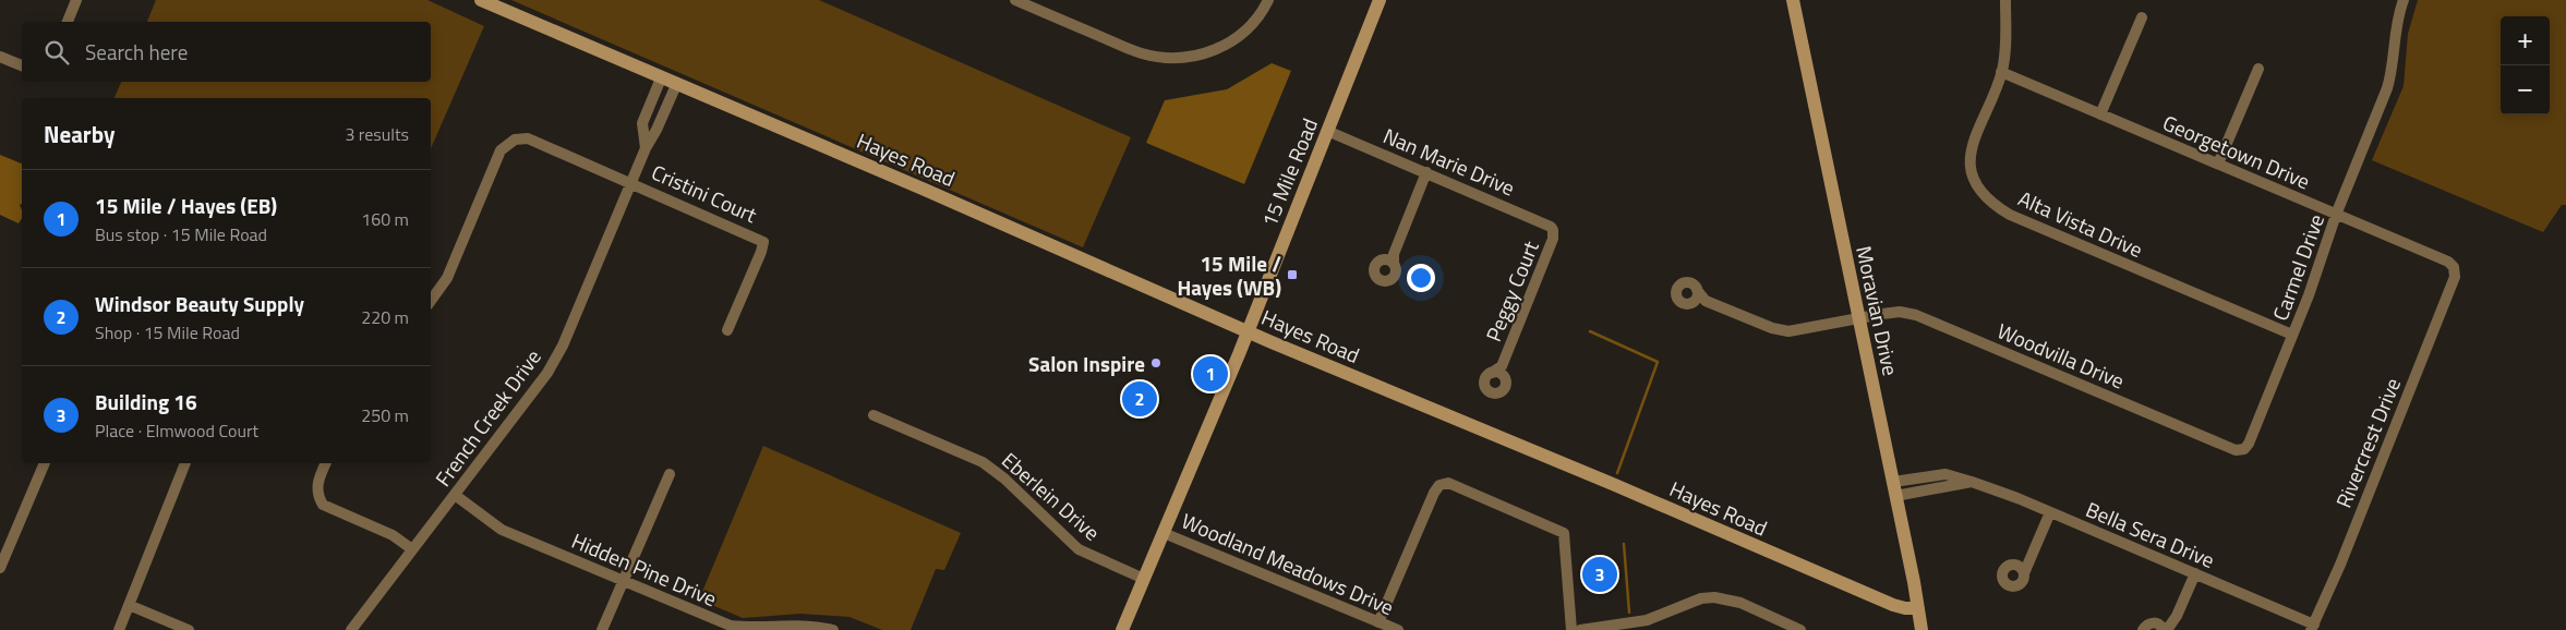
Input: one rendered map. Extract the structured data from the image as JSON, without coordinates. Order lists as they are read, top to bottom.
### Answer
{
  "streets": {
    "street": [
      "Georgetown Drive",
      "Hayes Road",
      "Nan Marie Drive",
      "15 Mile Road",
      "Cristini Court",
      "Alta Vista Drive",
      "Carmel Drive",
      "Peggy Court",
      "Moravian Drive",
      "Woodvilla Drive",
      "French Creek Drive",
      "Rivercrest Drive",
      "Eberlein Drive",
      "Bella Sera Drive",
      "Woodland Meadows Drive",
      "Hidden Pine Drive"
    ]
  },
  "crossings": [
    ["Georgetown Drive", "Alta Vista Drive"],
    ["Georgetown Drive", "Carmel Drive"],
    ["Georgetown Drive", "Rivercrest Drive"],
    ["Hayes Road", "15 Mile Road"],
    ["Hayes Road", "Moravian Drive"],
    ["Hayes Road", "French Creek Drive"],
    ["Nan Marie Drive", "15 Mile Road"],
    ["Nan Marie Drive", "Peggy Court"],
    ["15 Mile Road", "Eberlein Drive"],
    ["15 Mile Road", "Woodland Meadows Drive"],
    ["Cristini Court", "French Creek Drive"],
    ["Alta Vista Drive", "Carmel Drive"],
    ["Carmel Drive", "Woodvilla Drive"],
    ["Moravian Drive", "Woodvilla Drive"],
    ["Moravian Drive", "Bella Sera Drive"],
    ["French Creek Drive", "Hidden Pine Drive"],
    ["Rivercrest Drive", "Bella Sera Drive"]
  ],
  "places": {
    "transit": ["15 Mile / Hayes (WB)"],
    "other": ["Salon Inspire"]
  },
  "page": {
    "map_buttons": ["+", "−"],
    "search": "Search here",
    "heading": ["Nearby", "3 results"],
    "list": [
      {
        "mark": "1",
        "name": "15 Mile / Hayes (EB)",
        "note": "Bus stop · 15 Mile Road",
        "value": "160 m"
      },
      {
        "mark": "2",
        "name": "Windsor Beauty Supply",
        "note": "Shop · 15 Mile Road",
        "value": "220 m"
      },
      {
        "mark": "3",
        "name": "Building 16",
        "note": "Place · Elmwood Court",
        "value": "250 m"
      }
    ],
    "pins": ["1", "2", "3"]
  }
}
